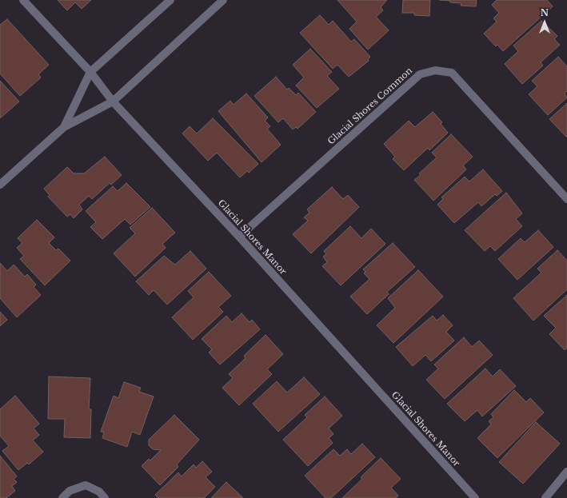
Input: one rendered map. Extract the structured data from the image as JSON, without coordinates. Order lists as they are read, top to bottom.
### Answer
{
  "streets": {
    "street": ["Glacial Shores Common", "Glacial Shores Manor"]
  },
  "crossings": [
    ["Glacial Shores Common", "Glacial Shores Manor"]
  ],
  "north": "top"
}
